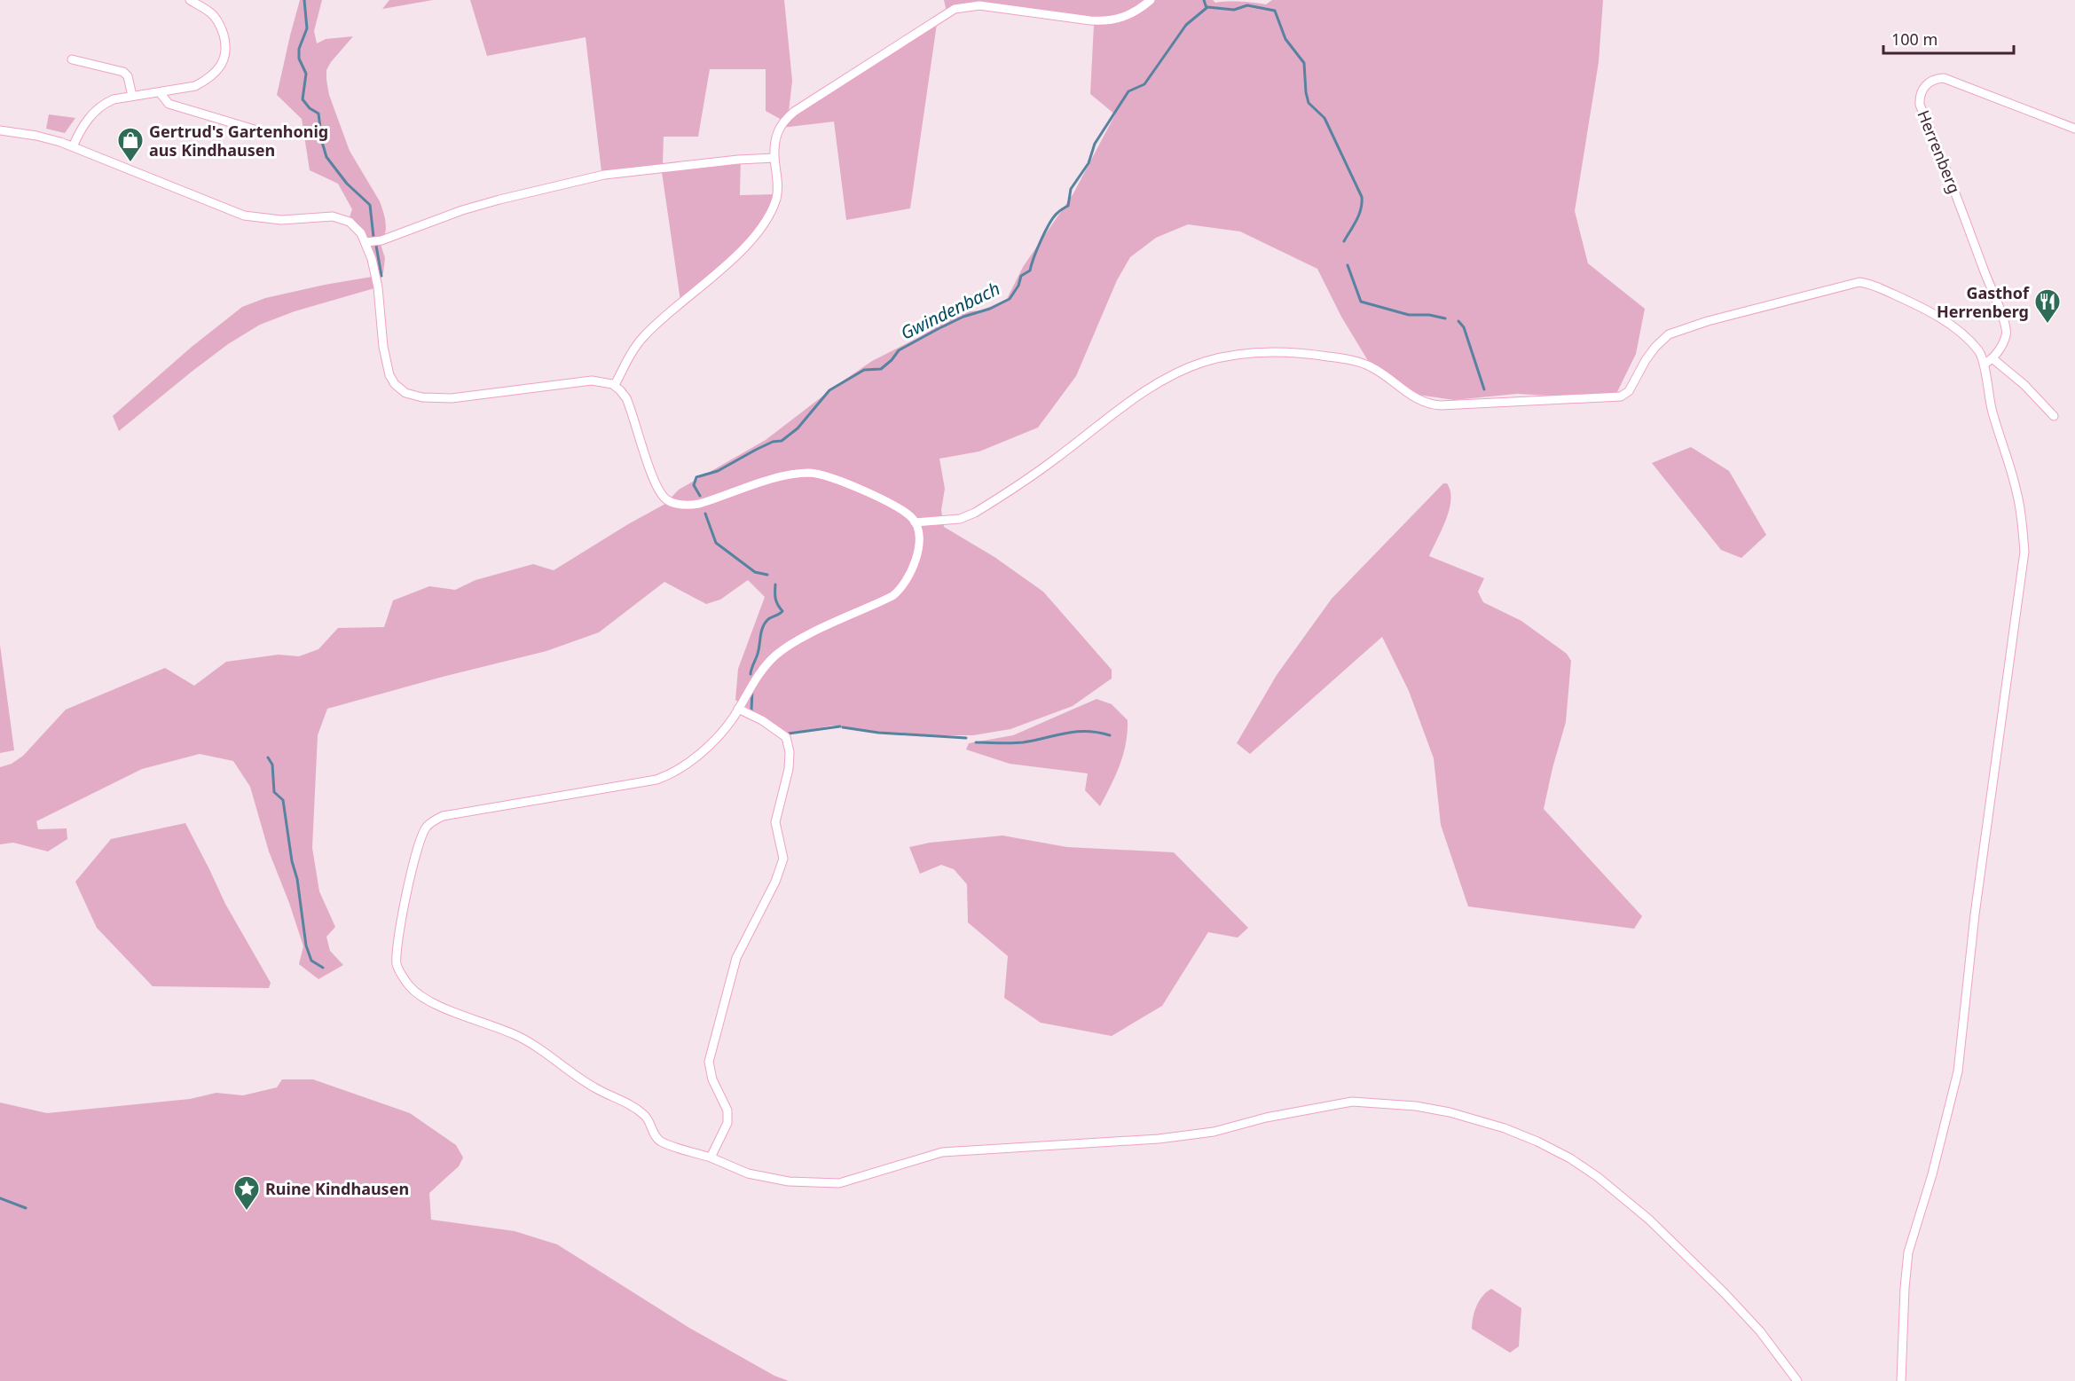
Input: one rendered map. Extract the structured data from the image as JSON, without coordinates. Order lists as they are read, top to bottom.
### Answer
{
  "streets": {
    "street": ["Herrenberg"]
  },
  "water": ["Gwindenbach"],
  "places": {
    "shop": ["Gertrud's Gartenhonig aus Kindhausen"],
    "restaurant": ["Gasthof Herrenberg"],
    "place": ["Ruine Kindhausen"]
  },
  "scale_bar": "100 m"
}
